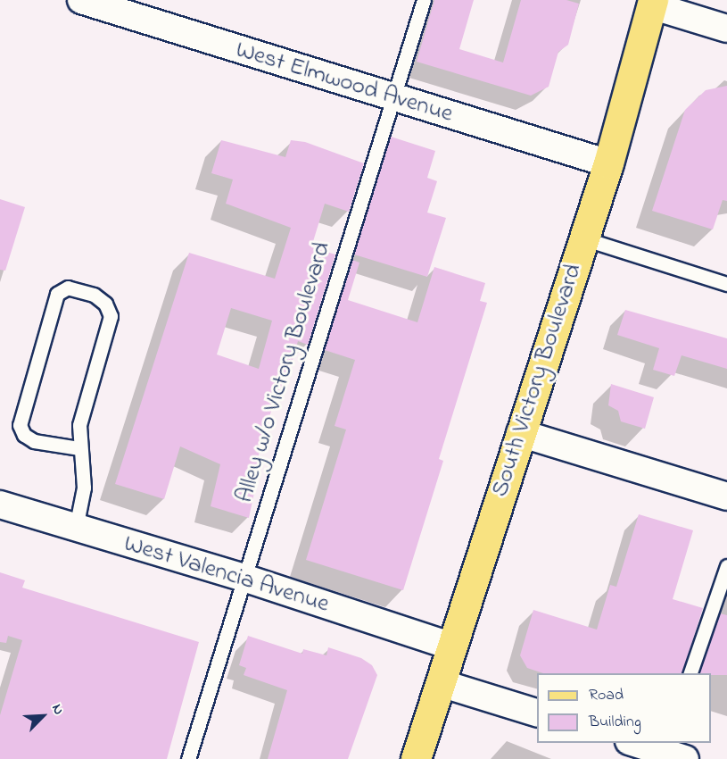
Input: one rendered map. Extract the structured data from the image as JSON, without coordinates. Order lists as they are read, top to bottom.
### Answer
{
  "streets": {
    "main road": ["South Victory Boulevard"],
    "street": ["West Elmwood Avenue", "West Valencia Avenue"],
    "lane": ["Alley w/o Victory Boulevard"]
  },
  "crossings": [
    ["West Elmwood Avenue", "Alley w/o Victory Boulevard"],
    ["West Elmwood Avenue", "South Victory Boulevard"],
    ["Alley w/o Victory Boulevard", "West Valencia Avenue"],
    ["South Victory Boulevard", "West Valencia Avenue"]
  ],
  "legend": ["Road", "Building"],
  "north": "top right"
}
